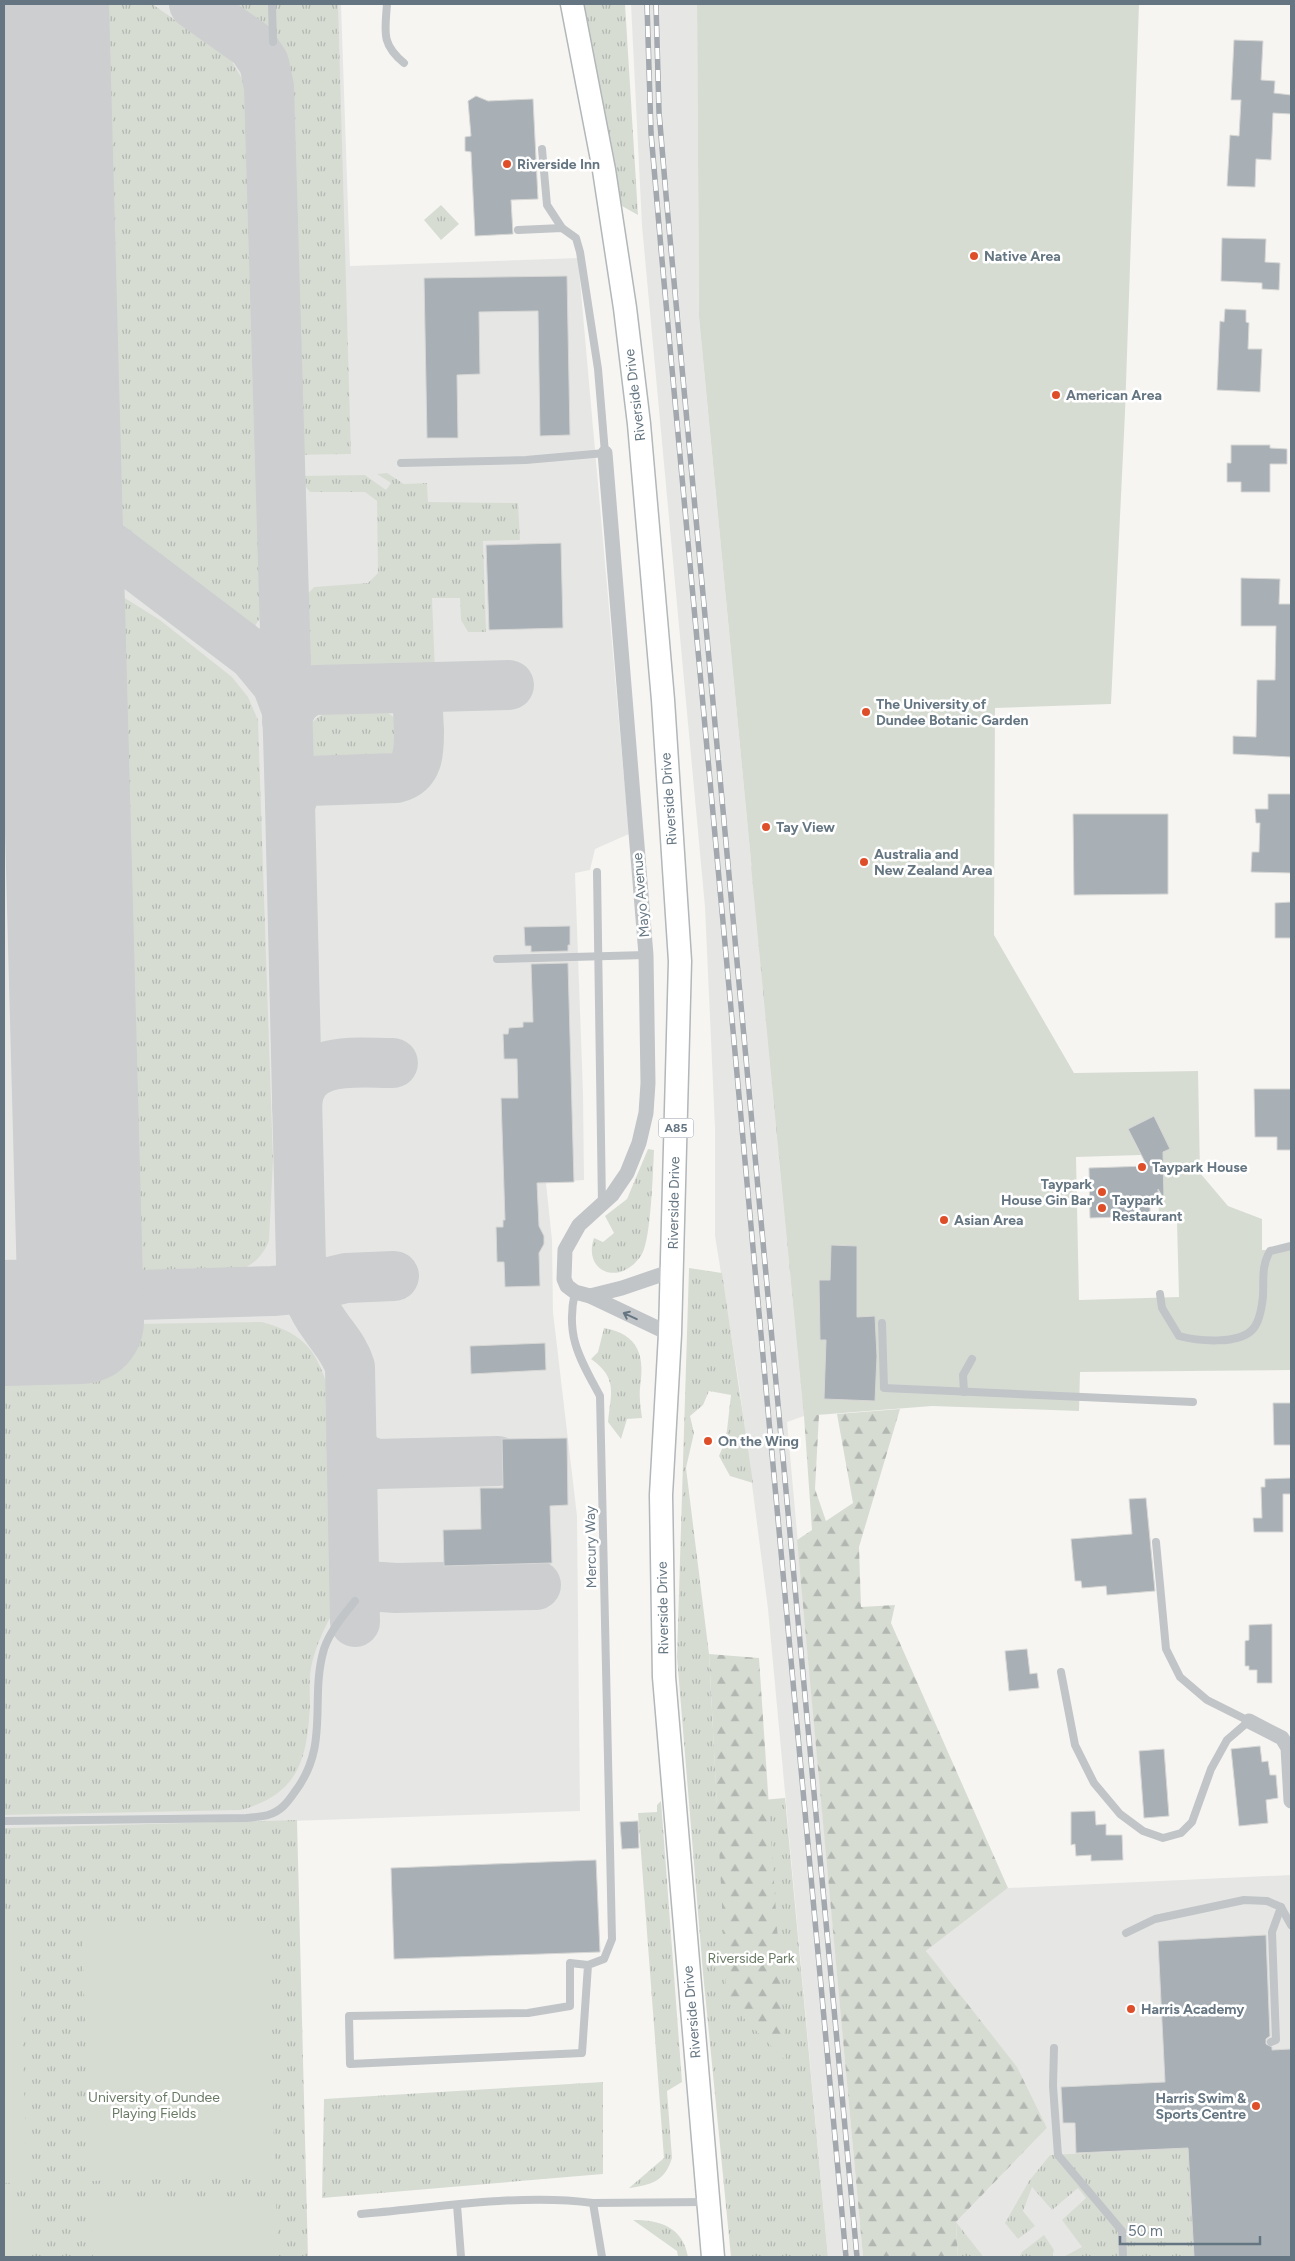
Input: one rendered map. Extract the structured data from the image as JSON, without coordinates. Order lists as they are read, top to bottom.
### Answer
{
  "streets": {
    "main road": ["Riverside Drive", "A85"],
    "street": ["Mayo Avenue"],
    "lane": ["Mercury Way"]
  },
  "crossings": [
    ["Mayo Avenue", "Mercury Way"]
  ],
  "parks": ["Riverside Park", "University of Dundee Playing Fields"],
  "places": [
    "Riverside Inn",
    "Native Area",
    "American Area",
    "The University of Dundee Botanic Garden",
    "Tay View",
    "Australia and New Zealand Area",
    "Taypark House",
    "Taypark House Gin Bar",
    "Taypark Restaurant",
    "Asian Area",
    "On the Wing",
    "Harris Academy",
    "Harris Swim & Sports Centre"
  ],
  "scale_bar": "50 m"
}
